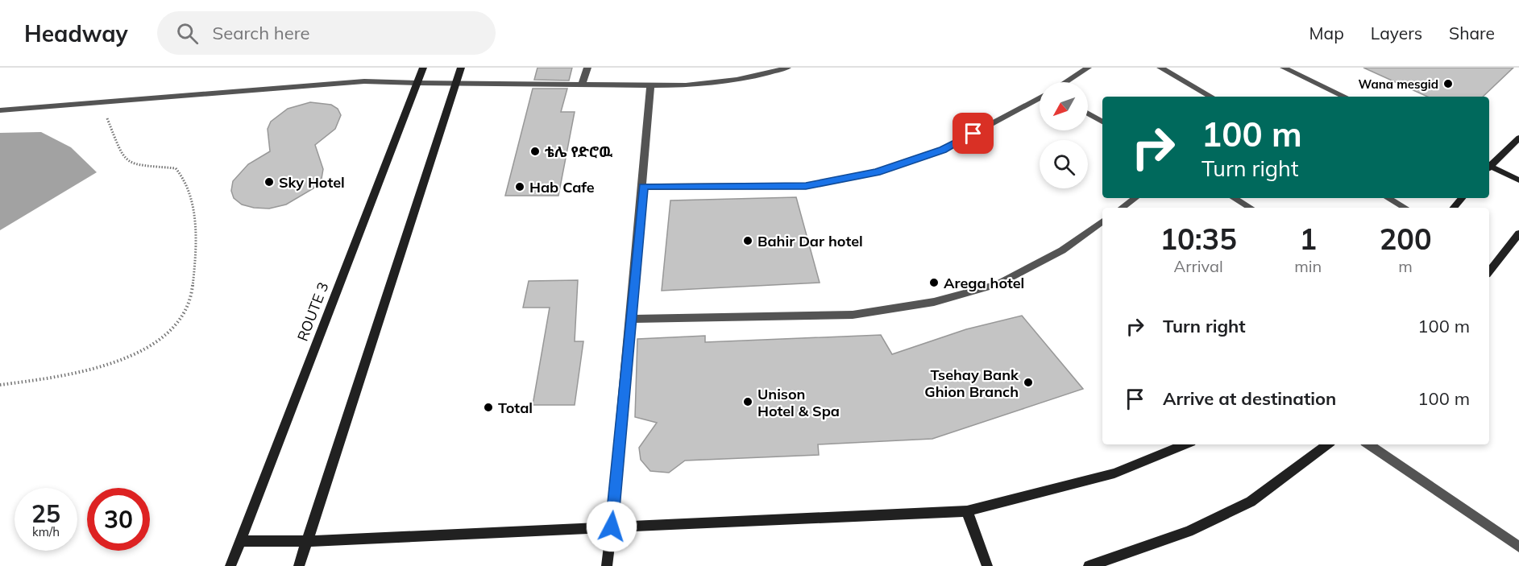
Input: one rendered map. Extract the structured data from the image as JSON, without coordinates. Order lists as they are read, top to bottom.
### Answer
{
  "streets": {
    "street": ["ROUTE 3"]
  },
  "places": [
    "Wana mesgid",
    "ቴሌ የድሮዉ",
    "Sky Hotel",
    "Hab Cafe",
    "Bahir Dar hotel",
    "Arega hotel",
    "Tsehay Bank Ghion Branch",
    "Unison Hotel & Spa",
    "Total"
  ],
  "north": "bottom left",
  "page": {
    "header": "Headway",
    "search": "Search here",
    "nav": ["Map", "Layers", "Share"],
    "turn": ["100 m", "Turn right"],
    "eta": [
      "10:35",
      "Arrival",
      "1",
      "min",
      "200",
      "m"
    ],
    "list": [
      {
        "name": "Turn right",
        "value": "100 m"
      },
      {
        "name": "Arrive at destination",
        "value": "100 m"
      }
    ],
    "speed": "25 km/h",
    "limit": "30"
  }
}
